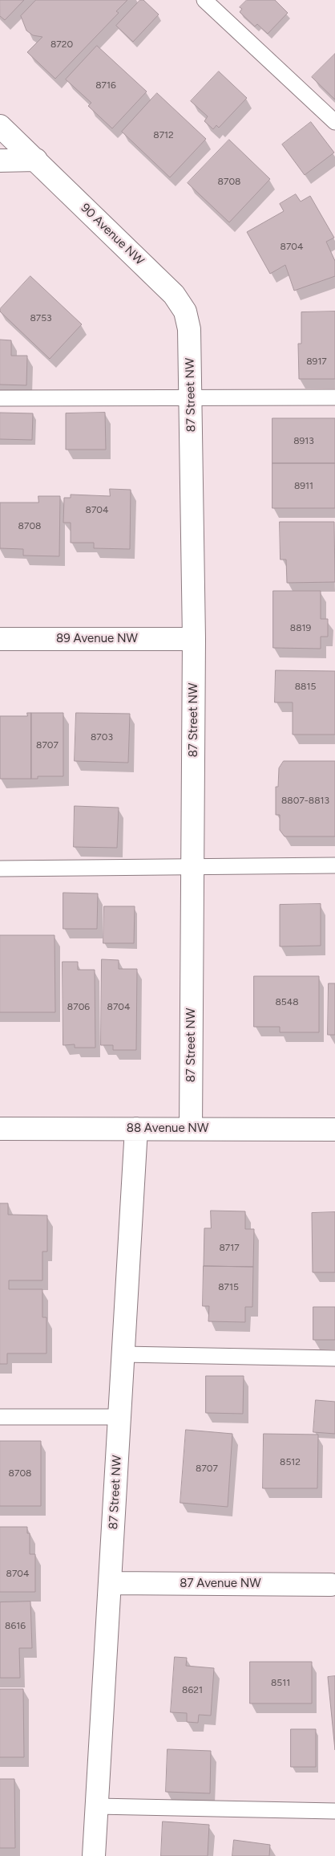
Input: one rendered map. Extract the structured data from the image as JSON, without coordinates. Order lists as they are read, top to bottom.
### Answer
{
  "streets": {
    "street": [
      "90 Avenue NW",
      "87 Street NW",
      "89 Avenue NW",
      "88 Avenue NW",
      "87 Avenue NW"
    ]
  },
  "crossings": [
    ["90 Avenue NW", "87 Street NW"],
    ["87 Street NW", "89 Avenue NW"],
    ["87 Street NW", "88 Avenue NW"],
    ["87 Street NW", "87 Avenue NW"]
  ],
  "house_numbers": [
    "8720",
    "8716",
    "8712",
    "8708",
    "8704",
    "8753",
    "8917",
    "8913",
    "8911",
    "8704",
    "8708",
    "8819",
    "8815",
    "8703",
    "8707",
    "8807-8813",
    "8548",
    "8706",
    "8704",
    "8717",
    "8715",
    "8512",
    "8707",
    "8708",
    "8704",
    "8616",
    "8511",
    "8621"
  ]
}
